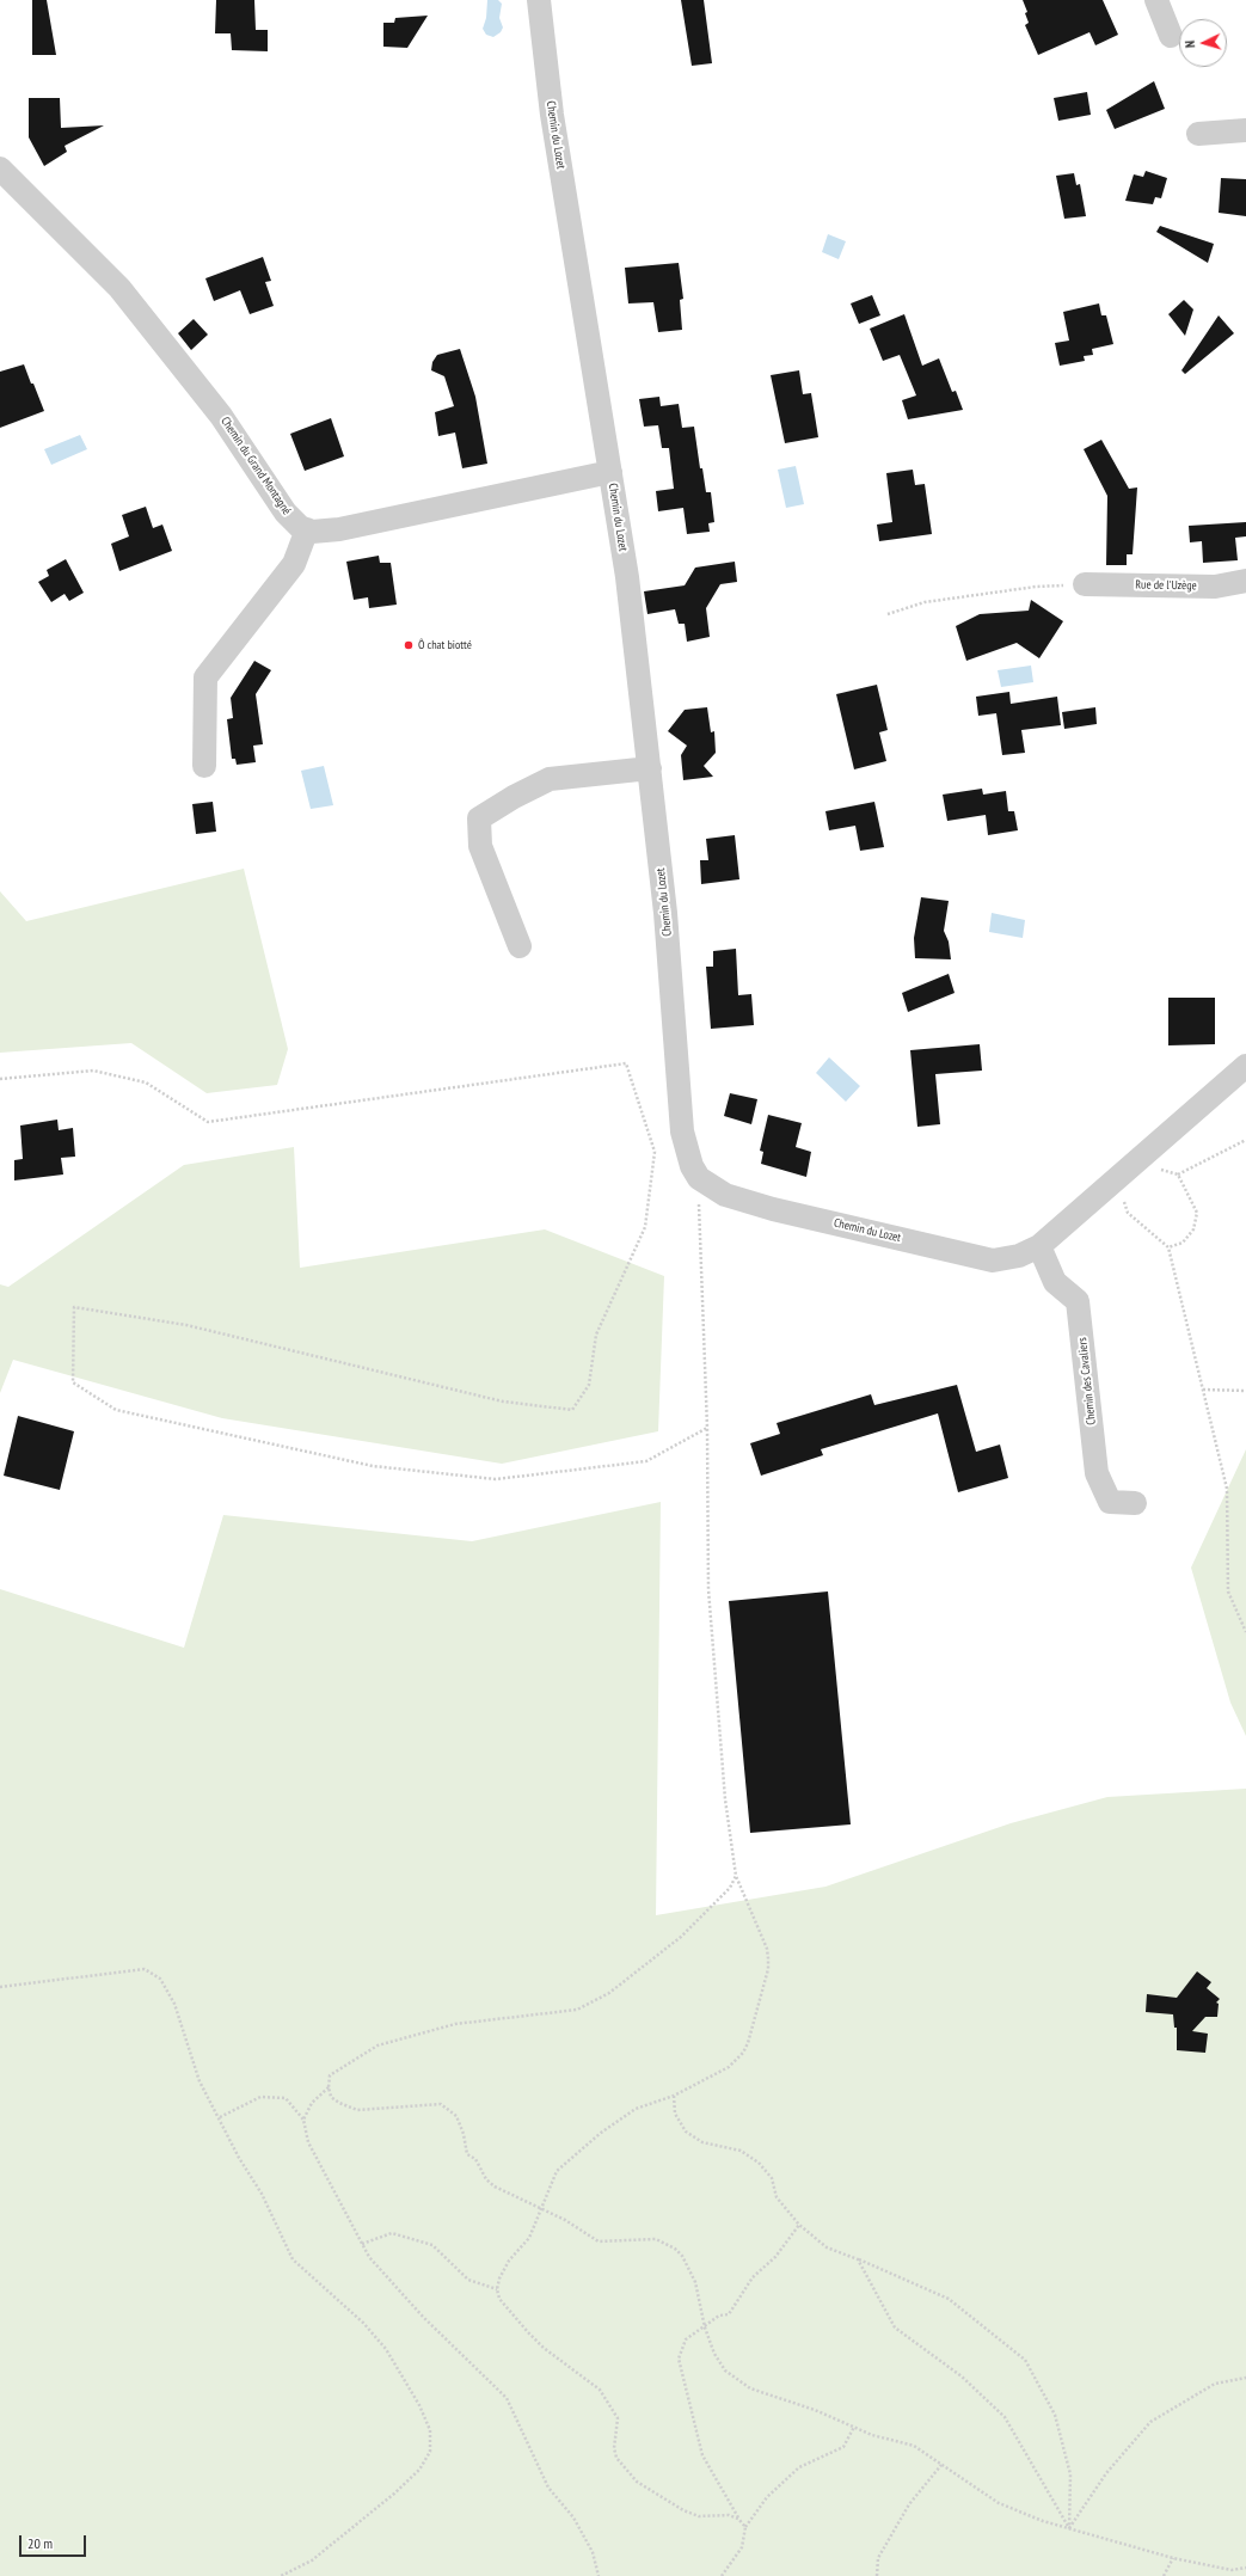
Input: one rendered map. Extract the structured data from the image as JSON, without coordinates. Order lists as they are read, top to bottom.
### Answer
{
  "streets": {
    "street": [
      "Chemin du Lozet",
      "Chemin du Grand Montagné",
      "Rue de l'Uzège",
      "Chemin des Cavaliers"
    ]
  },
  "crossings": [
    ["Chemin du Lozet", "Chemin des Cavaliers"]
  ],
  "places": ["Ô chat biotté"],
  "scale_bar": "20 m",
  "north": "left"
}
